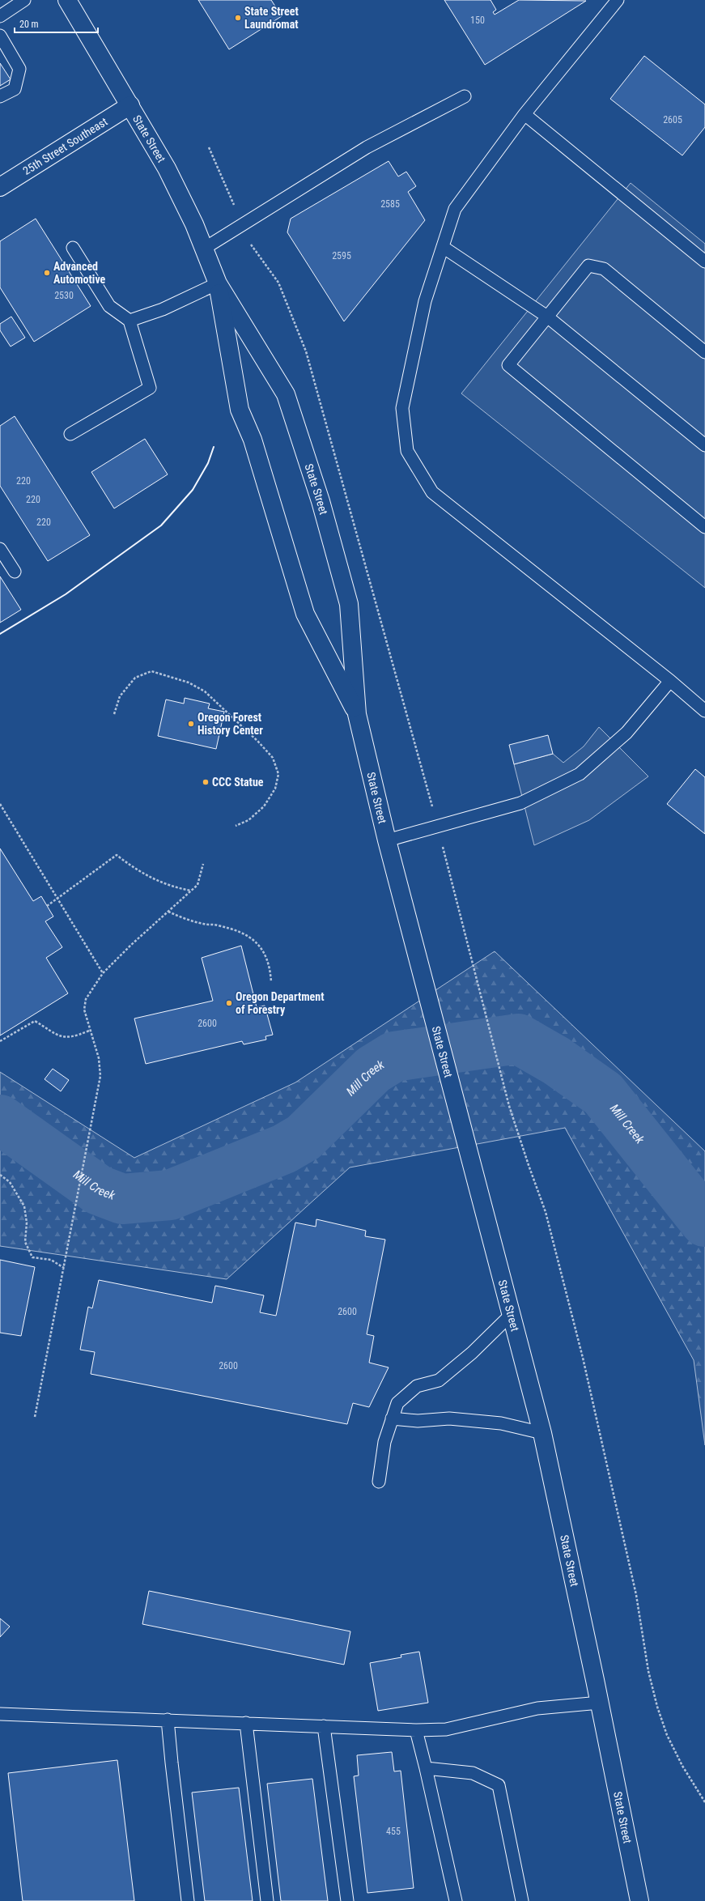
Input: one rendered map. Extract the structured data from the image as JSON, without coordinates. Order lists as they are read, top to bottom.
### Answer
{
  "streets": {
    "main road": ["State Street", "25th Street Southeast"]
  },
  "crossings": [
    ["State Street", "25th Street Southeast"]
  ],
  "water": ["Mill Creek"],
  "places": [
    "State Street Laundromat",
    "Advanced Automotive",
    "Oregon Forest History Center",
    "CCC Statue",
    "Oregon Department of Forestry"
  ],
  "house_numbers": [
    "150",
    "2605",
    "2585",
    "2595",
    "2530",
    "220",
    "220",
    "220",
    "2600",
    "2600",
    "2600",
    "455"
  ],
  "scale_bar": "20 m"
}
